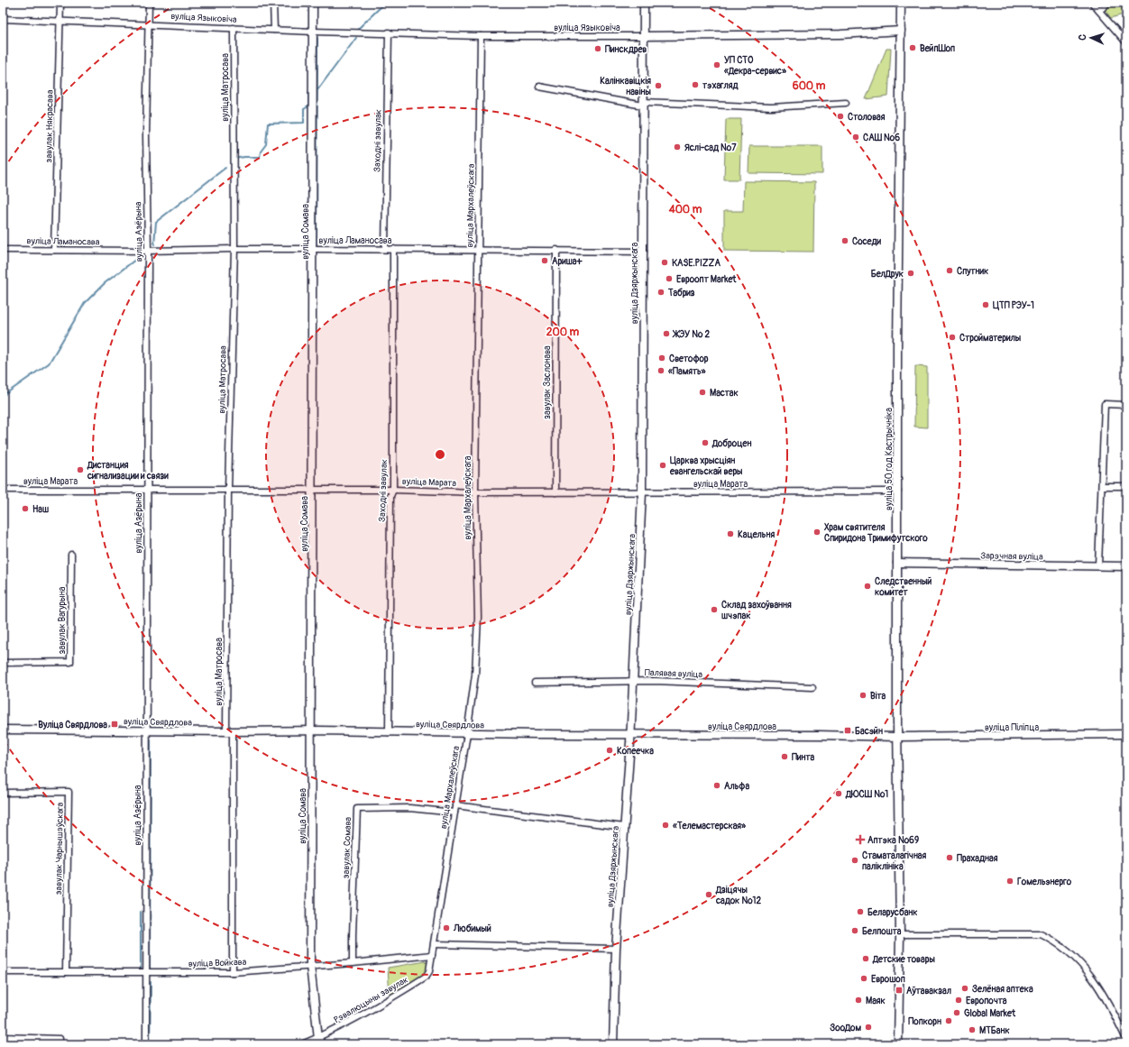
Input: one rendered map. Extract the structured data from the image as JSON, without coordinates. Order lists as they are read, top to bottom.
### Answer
{
  "streets": {
    "street": [
      "вуліца Языковіча",
      "вуліца Матросава",
      "завулак Някрасава",
      "Заходні завулак",
      "вуліца Мархалеўскага",
      "вуліца Азёрына",
      "вуліца Сомава",
      "вуліца Ламаносава",
      "вуліца Дзяржынскага",
      "завулак Заслонава",
      "вуліца 50 год Кастрычніка",
      "вуліца Марата",
      "Зарэчная вуліца",
      "завулак Вагурына",
      "Палявая вуліца",
      "вуліца Свярдлова",
      "вуліца Піліпца",
      "завулак Сомава",
      "завулак Чарнышэўскага",
      "вуліца Войкава",
      "Рэвалюцыны завулак"
    ]
  },
  "crossings": [
    ["вуліца Языковіча", "вуліца Матросава"],
    ["вуліца Языковіча", "завулак Някрасава"],
    ["вуліца Языковіча", "Заходні завулак"],
    ["вуліца Языковіча", "вуліца Мархалеўскага"],
    ["вуліца Языковіча", "вуліца Азёрына"],
    ["вуліца Языковіча", "вуліца Сомава"],
    ["вуліца Языковіча", "вуліца Дзяржынскага"],
    ["вуліца Языковіча", "вуліца 50 год Кастрычніка"],
    ["вуліца Матросава", "вуліца Ламаносава"],
    ["вуліца Матросава", "вуліца Марата"],
    ["вуліца Матросава", "вуліца Свярдлова"],
    ["вуліца Матросава", "вуліца Войкава"],
    ["завулак Някрасава", "вуліца Ламаносава"],
    ["Заходні завулак", "вуліца Ламаносава"],
    ["Заходні завулак", "вуліца Марата"],
    ["Заходні завулак", "вуліца Свярдлова"],
    ["вуліца Мархалеўскага", "вуліца Ламаносава"],
    ["вуліца Мархалеўскага", "вуліца Марата"],
    ["вуліца Мархалеўскага", "вуліца Свярдлова"],
    ["вуліца Мархалеўскага", "завулак Сомава"],
    ["вуліца Мархалеўскага", "вуліца Войкава"],
    ["вуліца Мархалеўскага", "Рэвалюцыны завулак"],
    ["вуліца Азёрына", "вуліца Ламаносава"],
    ["вуліца Азёрына", "вуліца Марата"],
    ["вуліца Азёрына", "вуліца Свярдлова"],
    ["вуліца Азёрына", "вуліца Войкава"],
    ["вуліца Сомава", "вуліца Ламаносава"],
    ["вуліца Сомава", "вуліца Марата"],
    ["вуліца Сомава", "вуліца Свярдлова"],
    ["вуліца Сомава", "вуліца Войкава"],
    ["вуліца Сомава", "Рэвалюцыны завулак"],
    ["вуліца Ламаносава", "вуліца Дзяржынскага"],
    ["вуліца Ламаносава", "завулак Заслонава"],
    ["вуліца Дзяржынскага", "вуліца Марата"],
    ["вуліца Дзяржынскага", "Палявая вуліца"],
    ["вуліца Дзяржынскага", "вуліца Свярдлова"],
    ["завулак Заслонава", "вуліца Марата"],
    ["вуліца 50 год Кастрычніка", "вуліца Марата"],
    ["вуліца 50 год Кастрычніка", "Зарэчная вуліца"],
    ["вуліца 50 год Кастрычніка", "вуліца Свярдлова"],
    ["вуліца 50 год Кастрычніка", "вуліца Піліпца"],
    ["вуліца Свярдлова", "вуліца Піліпца"],
    ["завулак Сомава", "вуліца Войкава"],
    ["завулак Чарнышэўскага", "вуліца Войкава"],
    ["вуліца Войкава", "Рэвалюцыны завулак"]
  ],
  "places": {
    "other": [
      "ВейпШоп",
      "Пинскдрев",
      "УП СТО «Декра-сервис»",
      "тэхагляд",
      "Калінкавіцкія навіны",
      "Столовая",
      "САШ №6",
      "Яслі-сад №7",
      "Соседи",
      "Ариша+",
      "KASE.PIZZA",
      "Спутник",
      "БелДрук",
      "Евроопт Market",
      "Табриз",
      "ЦТП РЭУ-1",
      "ЖЭУ № 2",
      "Стройматерилы",
      "Светофор",
      "«Память»",
      "Мастак",
      "Доброцен",
      "Царква хрысціян евангельскай веры",
      "Дистанция сигнализации и связи",
      "Наш",
      "Храм святителя Спиридона Тримифутского",
      "Кацельня",
      "Следственный комитет",
      "Склад захоўвання шчэпак",
      "Віта",
      "Копеечка",
      "Пинта",
      "Альфа",
      "ДЮСШ №1",
      "«Телемастерская»",
      "Прахадная",
      "Стаматалагічная паліклініка",
      "Гомельэнерго",
      "Дзіцячы садок №12",
      "Беларусбанк",
      "Любимый",
      "Белпошта",
      "Детские товары",
      "Еврошоп",
      "Зелёная аптека",
      "Маяк",
      "Европочта",
      "Globаl Market",
      "Попкорн",
      "ЗооДом",
      "МТБанк"
    ],
    "transit": ["Вуліца Свярдлова", "Басэйн", "Аўтавакзал"],
    "health": ["Аптэка №69"]
  },
  "north": "left",
  "rings": ["600 m", "400 m", "200 m"]
}
